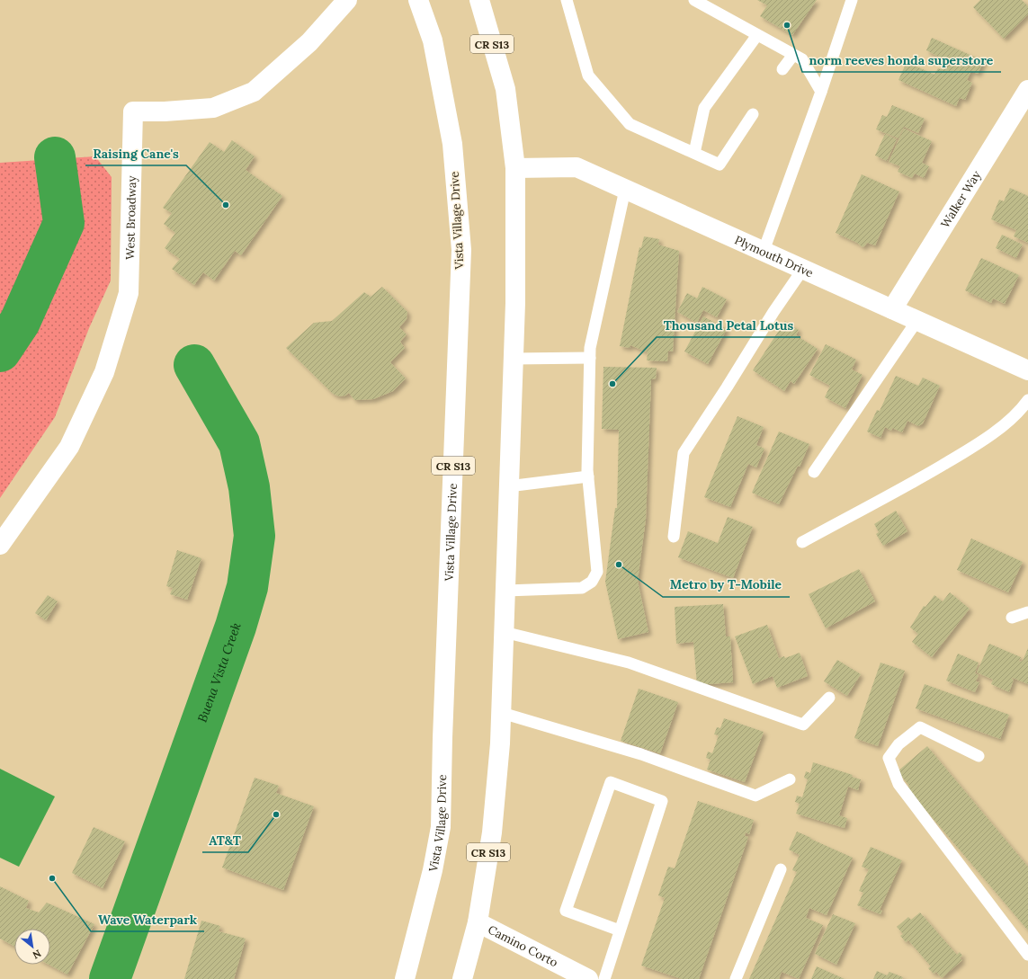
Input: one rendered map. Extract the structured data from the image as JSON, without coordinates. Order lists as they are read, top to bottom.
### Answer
{
  "streets": {
    "main road": [
      "CR S13",
      "Walker Way",
      "West Broadway",
      "Vista Village Drive",
      "Plymouth Drive",
      "Camino Corto"
    ]
  },
  "crossings": [
    ["CR S13", "Plymouth Drive"],
    ["CR S13", "Camino Corto"],
    ["Walker Way", "Plymouth Drive"]
  ],
  "water": ["Buena Vista Creek"],
  "places": [
    "norm reeves honda superstore",
    "Raising Cane's",
    "Thousand Petal Lotus",
    "Metro by T-Mobile",
    "AT&T",
    "Wave Waterpark"
  ],
  "north": "bottom right"
}
